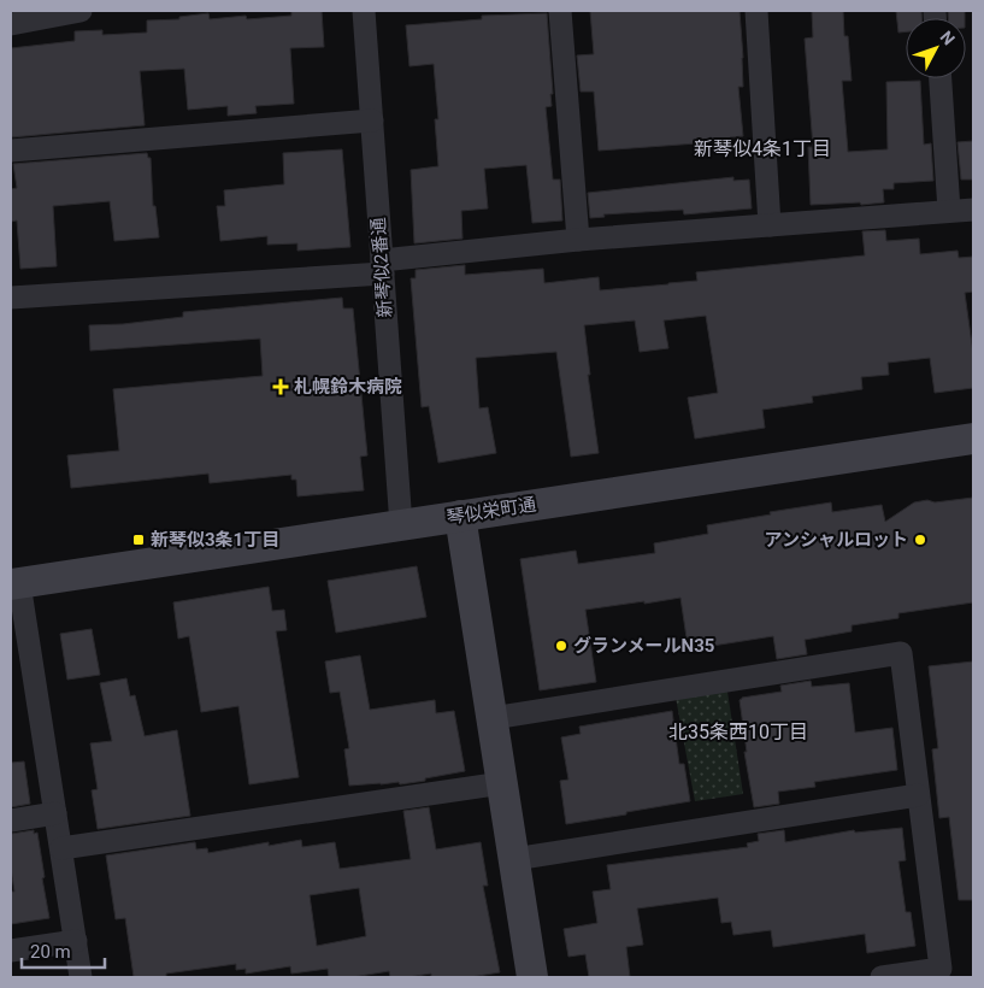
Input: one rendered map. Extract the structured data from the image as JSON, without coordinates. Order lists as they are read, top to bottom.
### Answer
{
  "streets": {
    "main road": ["琴似栄町通"],
    "street": ["新琴似2番通"]
  },
  "crossings": [
    ["新琴似2番通", "琴似栄町通"]
  ],
  "districts": ["新琴似4条1丁目", "北35条西10丁目"],
  "places": {
    "health": ["札幌鈴木病院"],
    "transit": ["新琴似3条1丁目"],
    "other": ["アンシャルロット", "グランメールN35"]
  },
  "scale_bar": "20 m",
  "north": "top right"
}
